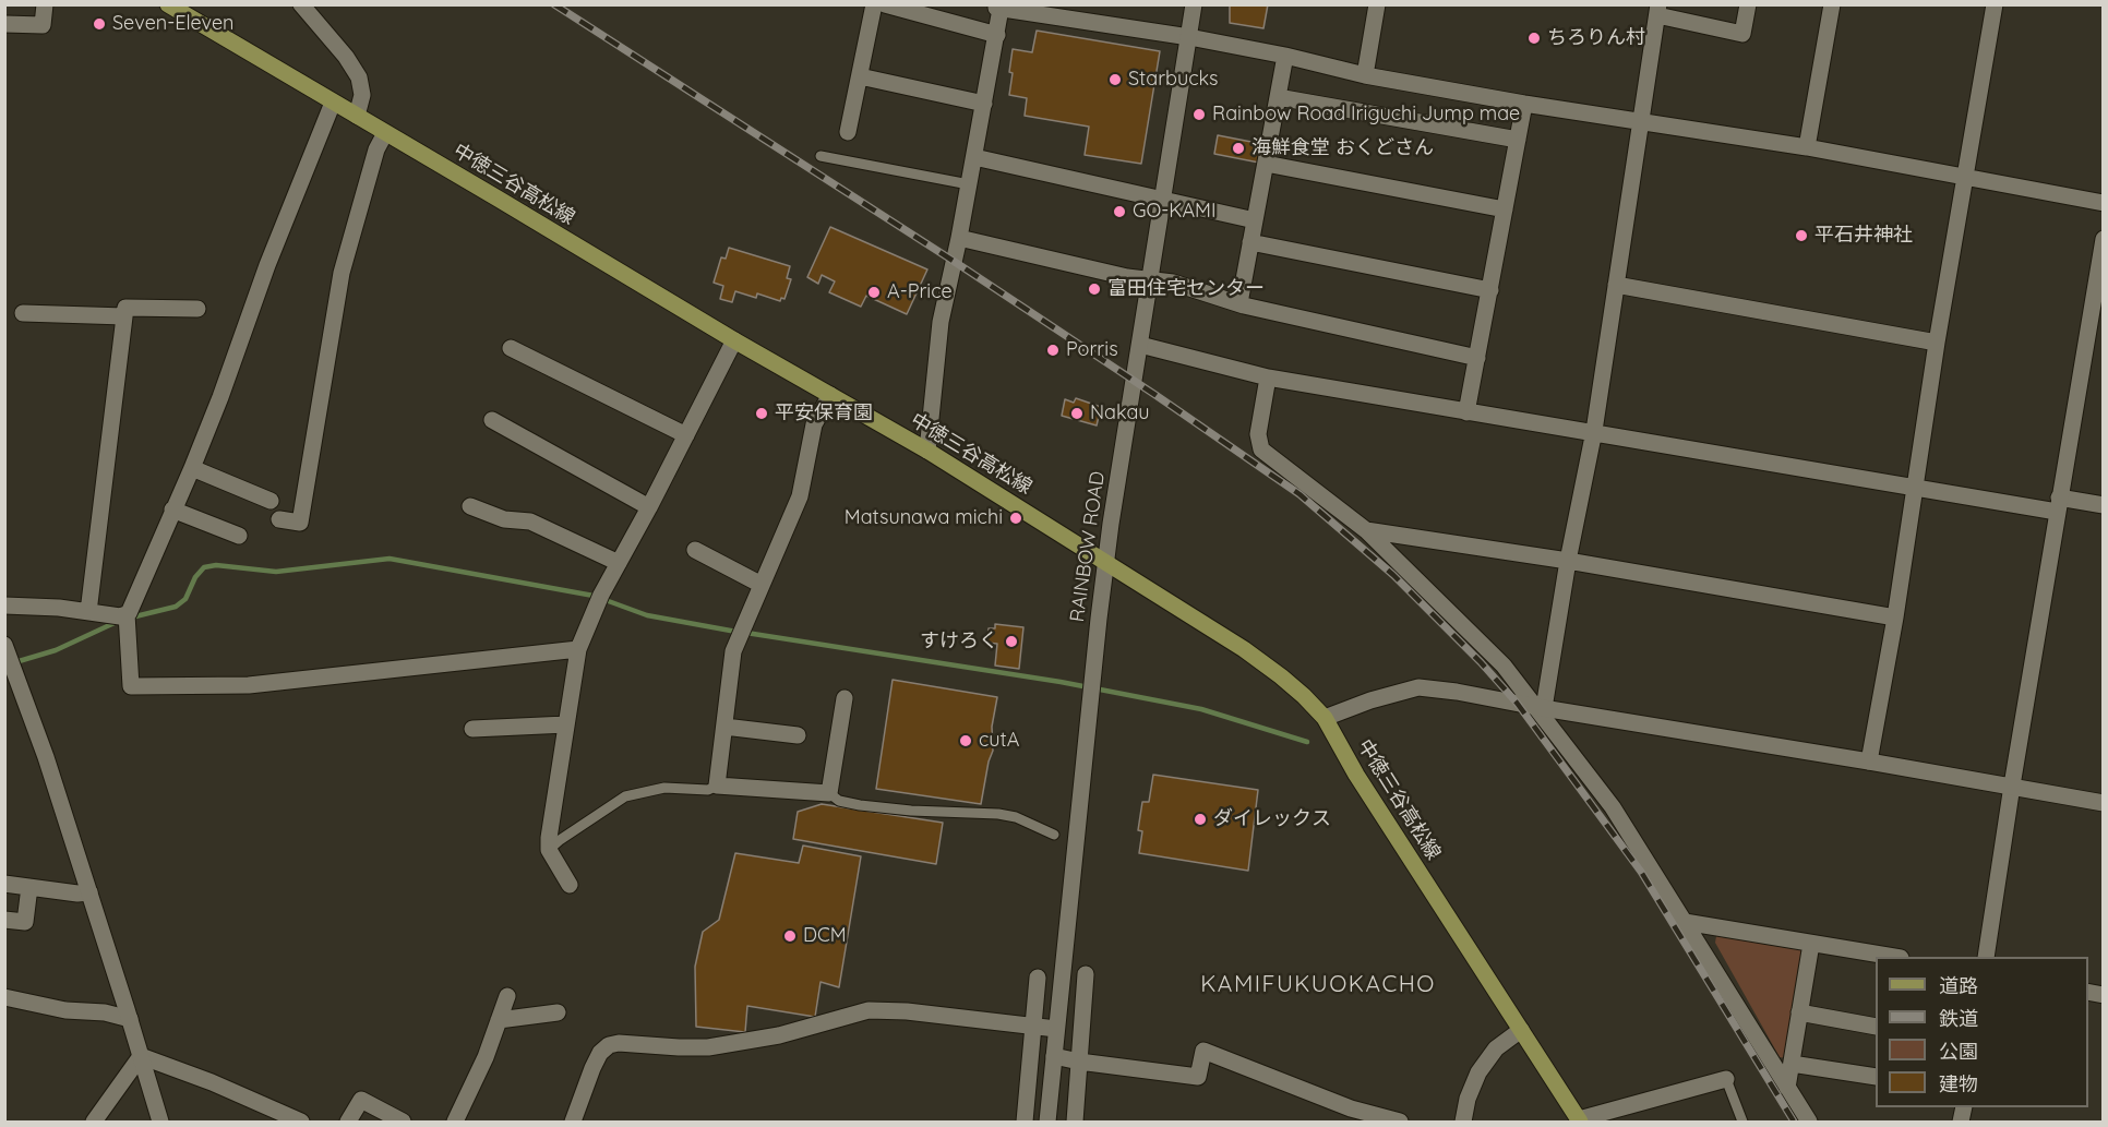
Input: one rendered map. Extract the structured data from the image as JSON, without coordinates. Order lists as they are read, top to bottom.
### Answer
{
  "streets": {
    "main road": ["中徳三谷高松線"],
    "street": ["RAINBOW ROAD"]
  },
  "crossings": [
    ["中徳三谷高松線", "RAINBOW ROAD"]
  ],
  "districts": ["KAMIFUKUOKACHO"],
  "places": [
    "Seven-Eleven",
    "ちろりん村",
    "Starbucks",
    "Rainbow Road Iriguchi Jump mae",
    "海鮮食堂 おくどさん",
    "GO-KAMI",
    "平石井神社",
    "富田住宅センター",
    "A-Price",
    "Porris",
    "平安保育園",
    "Nakau",
    "Matsunawa michi",
    "すけろく",
    "cutA",
    "ダイレックス",
    "DCM"
  ],
  "legend": [
    "道路",
    "鉄道",
    "公園",
    "建物"
  ]
}
